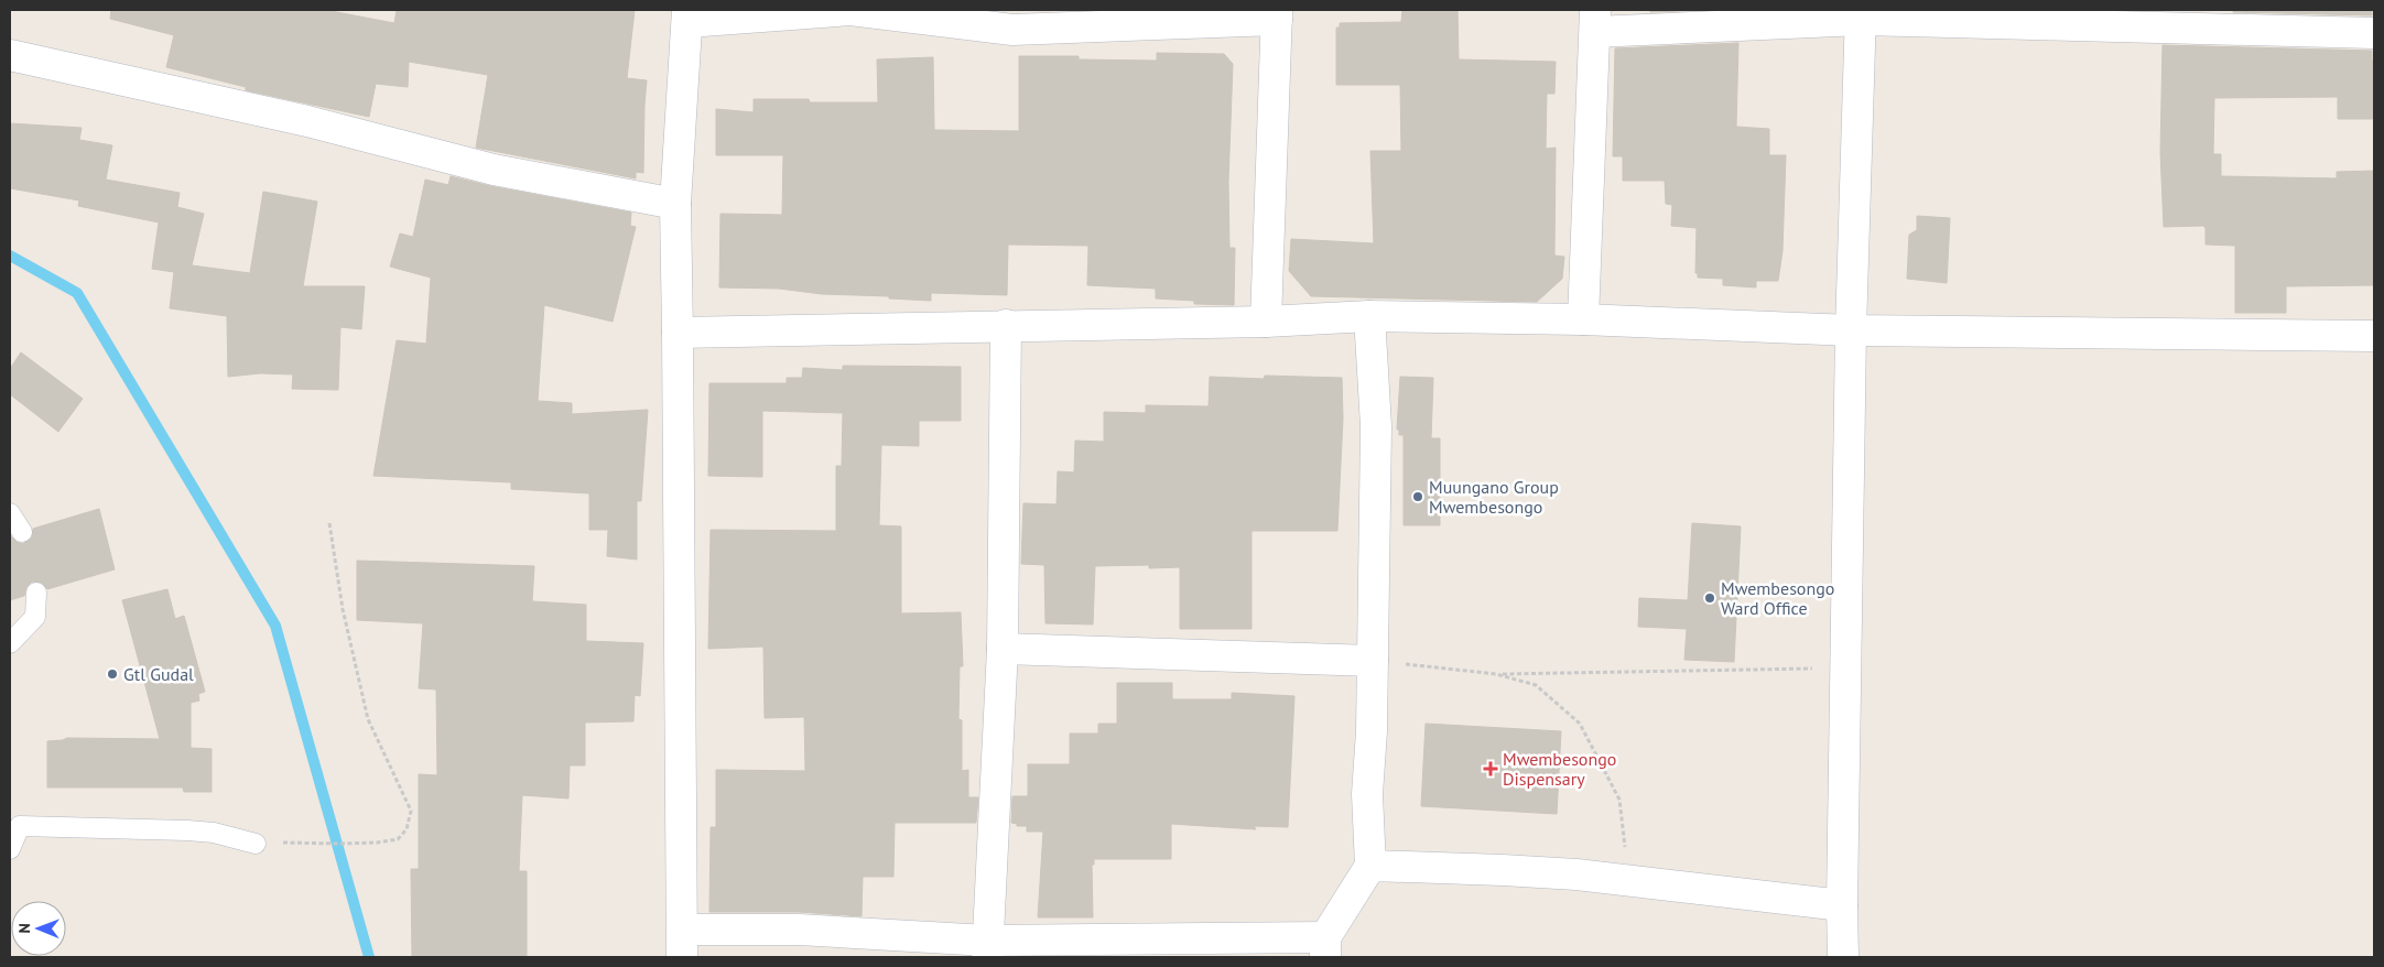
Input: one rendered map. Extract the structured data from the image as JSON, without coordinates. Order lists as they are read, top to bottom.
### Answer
{
  "places": {
    "other": ["Muungano Group Mwembesongo", "Mwembesongo Ward Office", "Gtl Gudal"],
    "health": ["Mwembesongo Dispensary"]
  },
  "north": "left"
}
